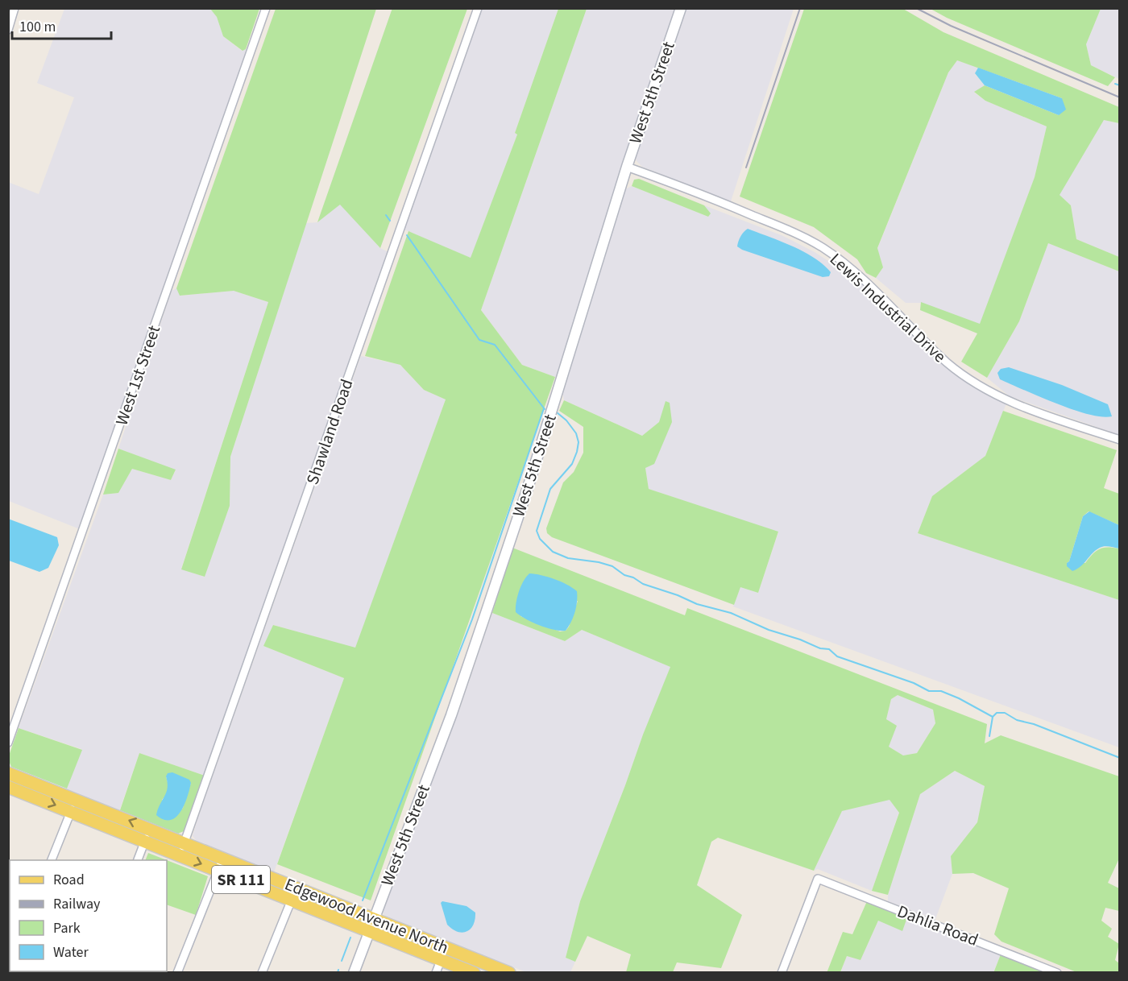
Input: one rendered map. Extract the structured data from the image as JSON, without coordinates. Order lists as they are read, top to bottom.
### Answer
{
  "streets": {
    "main road": ["SR 111", "Edgewood Avenue North"],
    "street": [
      "West 5th Street",
      "Lewis Industrial Drive",
      "West 1st Street",
      "Shawland Road",
      "Dahlia Road"
    ]
  },
  "crossings": [
    ["West 5th Street", "Lewis Industrial Drive"],
    ["West 5th Street", "Edgewood Avenue North"],
    ["Shawland Road", "Edgewood Avenue North"]
  ],
  "legend": [
    "Road",
    "Railway",
    "Park",
    "Water"
  ],
  "scale_bar": "100 m"
}
